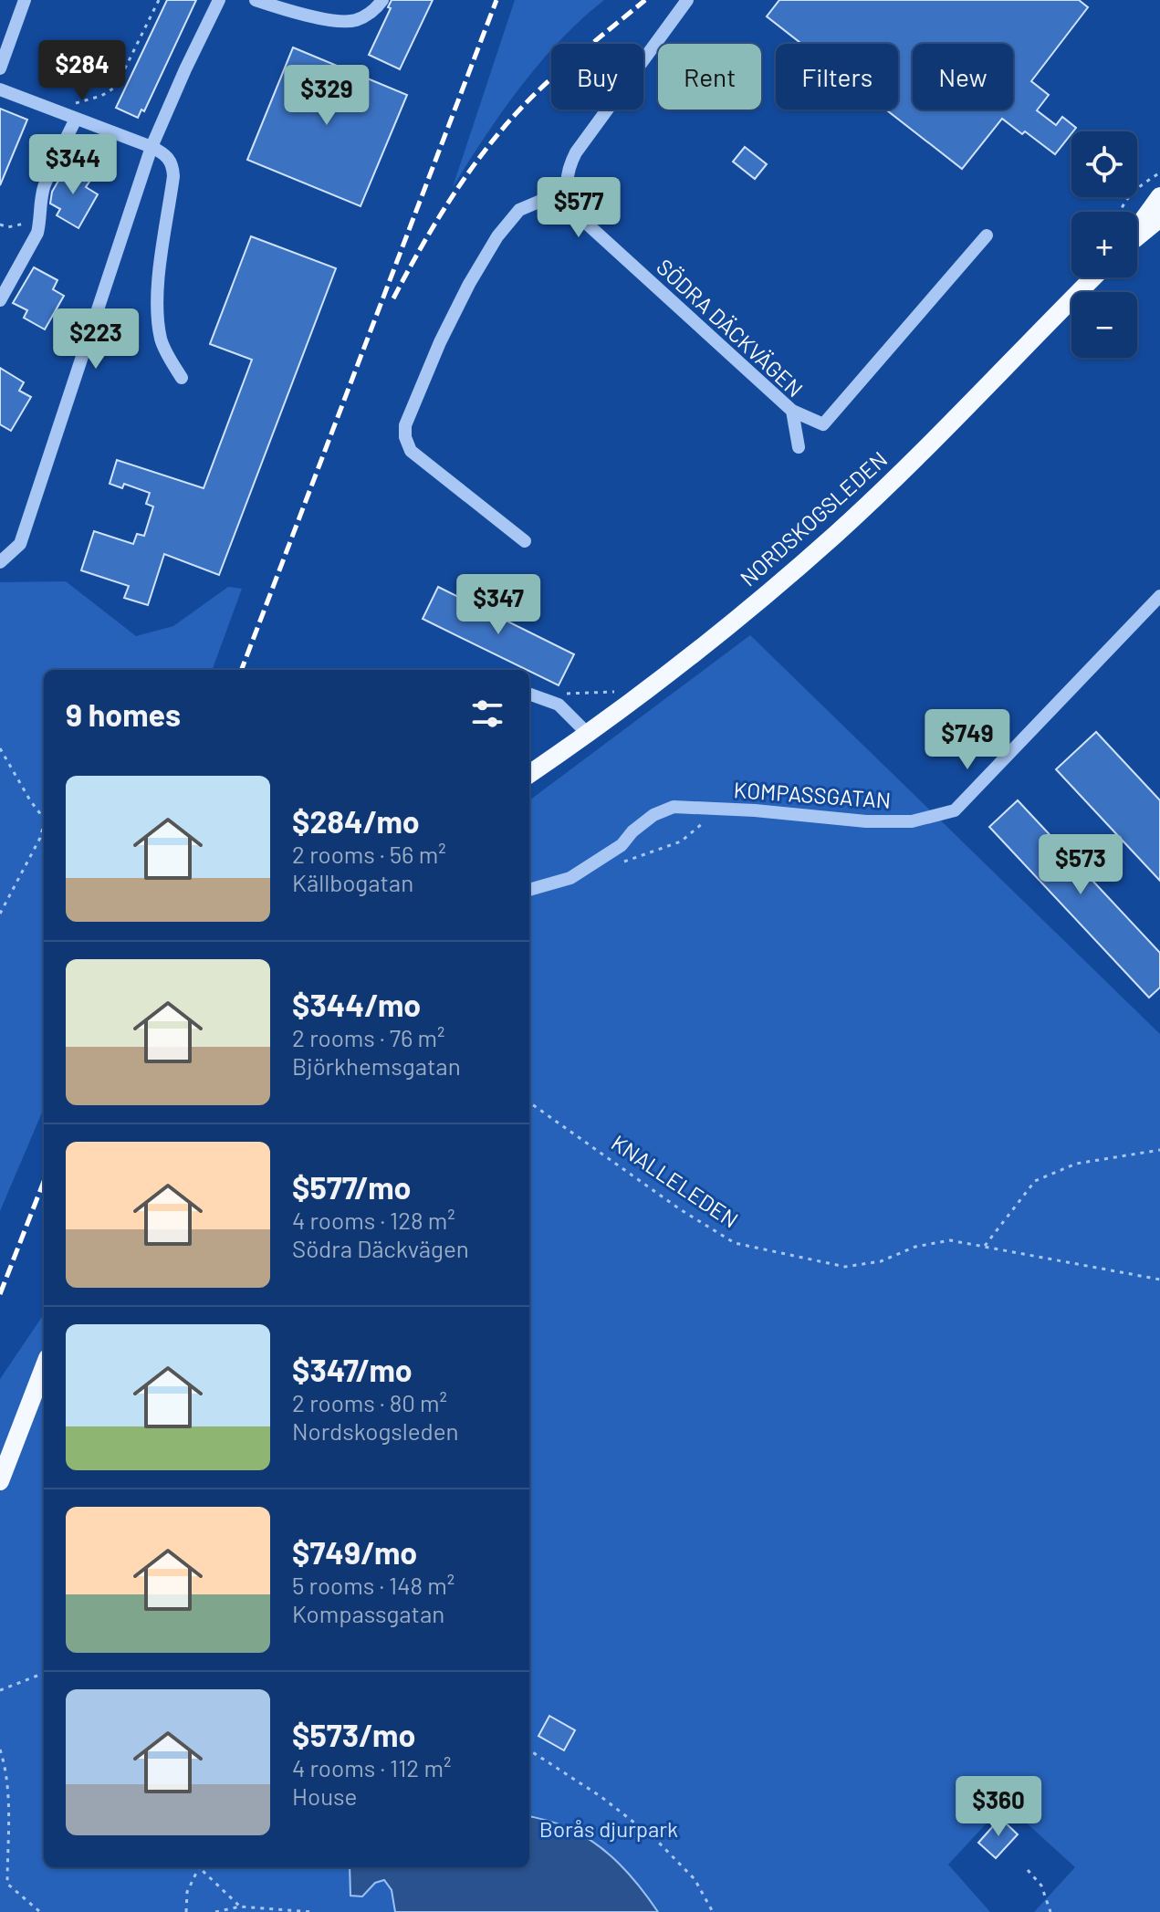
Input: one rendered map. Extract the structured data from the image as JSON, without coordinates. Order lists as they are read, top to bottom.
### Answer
{
  "streets": {
    "main road": ["NORDSKOGSLEDEN"],
    "street": ["SÖDRA DÄCKVÄGEN", "KOMPASSGATAN"],
    "path": ["KNALLELEDEN"]
  },
  "parks": ["Borås djurpark"],
  "page": {
    "price": [
      "$284",
      "$329",
      "$344",
      "$577",
      "$223",
      "$347",
      "$749",
      "$573",
      "$360"
    ],
    "chip": [
      "Buy",
      "Rent",
      "Filters",
      "New"
    ],
    "map_buttons": ["+", "−"],
    "heading": "9 homes",
    "list": [
      {
        "name": "$284/mo",
        "note": "2 rooms · 56 m² · Källbogatan"
      },
      {
        "name": "$344/mo",
        "note": "2 rooms · 76 m² · Björkhemsgatan"
      },
      {
        "name": "$577/mo",
        "note": "4 rooms · 128 m² · Södra Däckvägen"
      },
      {
        "name": "$347/mo",
        "note": "2 rooms · 80 m² · Nordskogsleden"
      },
      {
        "name": "$749/mo",
        "note": "5 rooms · 148 m² · Kompassgatan"
      },
      {
        "name": "$573/mo",
        "note": "4 rooms · 112 m² · House"
      }
    ]
  }
}
